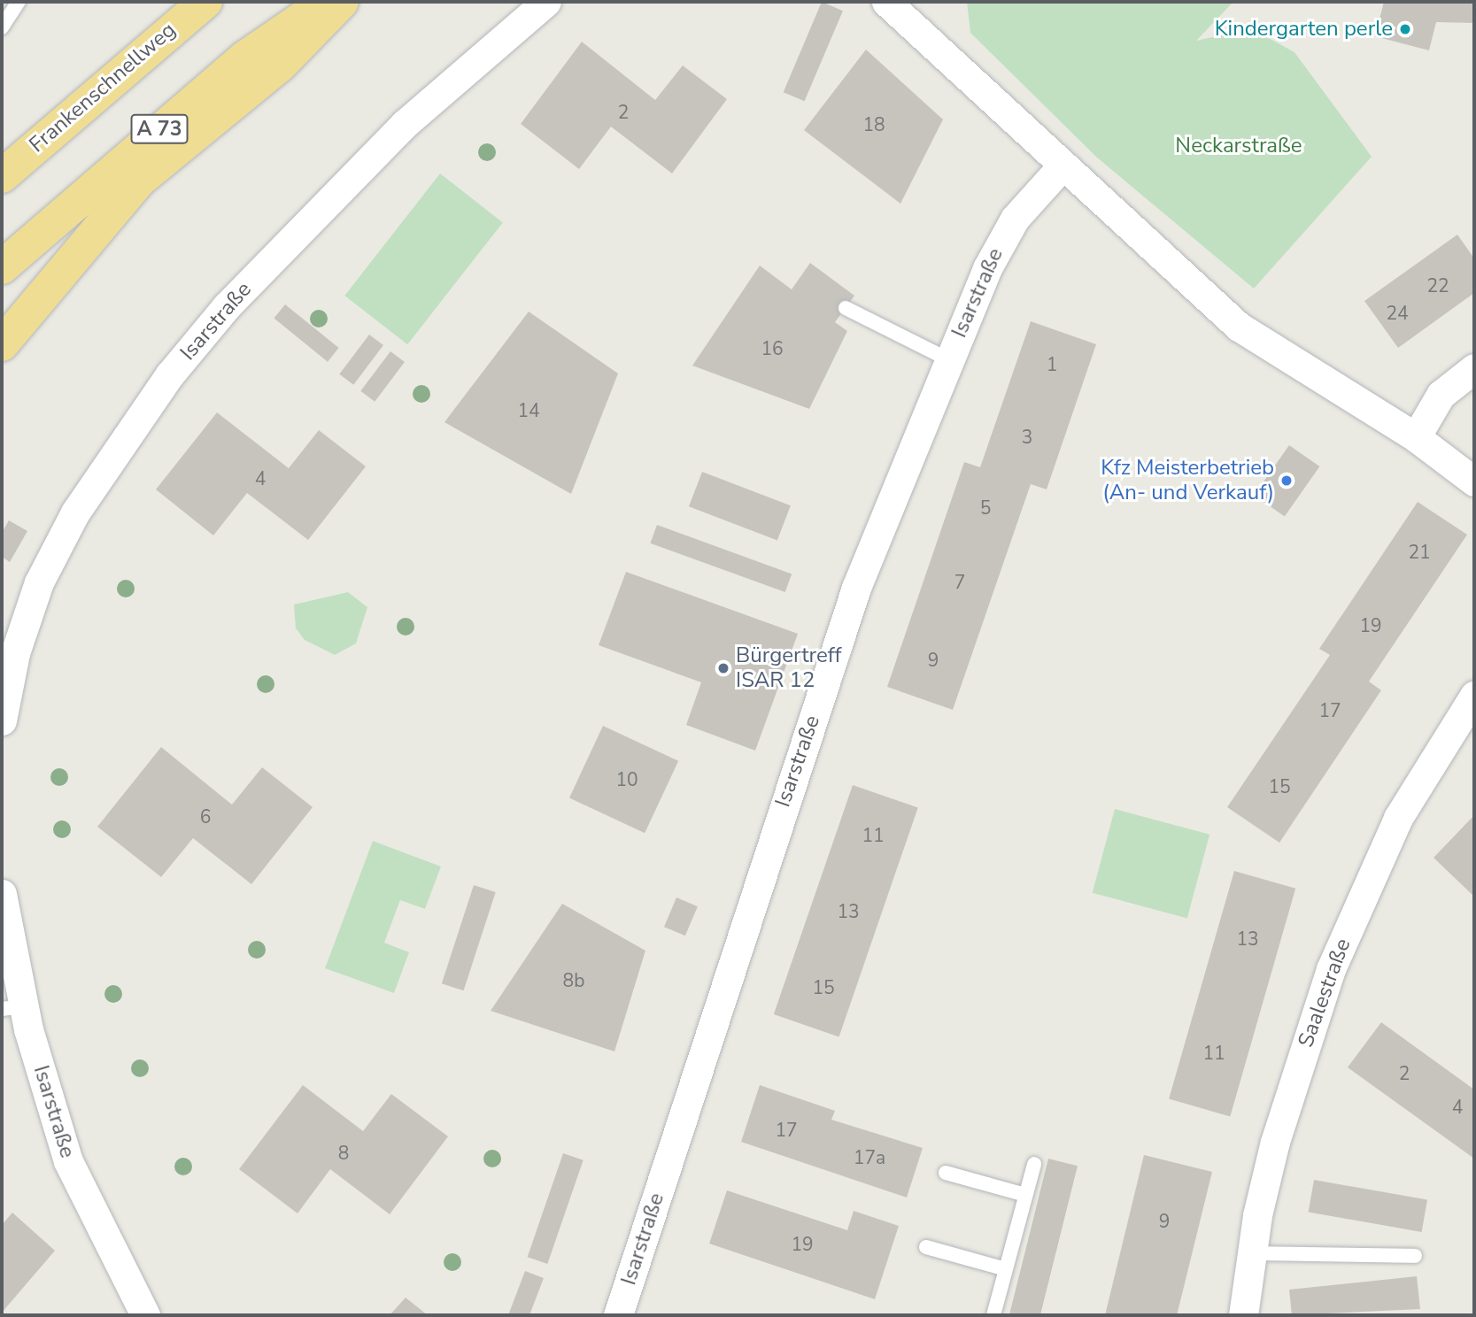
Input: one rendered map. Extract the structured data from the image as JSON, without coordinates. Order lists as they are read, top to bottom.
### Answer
{
  "streets": {
    "highway": ["Frankenschnellweg", "A 73"],
    "street": ["Isarstraße", "Saalestraße"]
  },
  "parks": ["Neckarstraße"],
  "places": ["Kindergarten perle", "Kfz Meisterbetrieb (An- und Verkauf)", "Bürgertreff ISAR 12"],
  "house_numbers": [
    "2",
    "18",
    "22",
    "24",
    "16",
    "1",
    "14",
    "3",
    "4",
    "5",
    "21",
    "7",
    "19",
    "9",
    "17",
    "10",
    "15",
    "6",
    "11",
    "13",
    "13",
    "8b",
    "15",
    "11",
    "2",
    "4",
    "17",
    "8",
    "17a",
    "9",
    "19"
  ]
}
